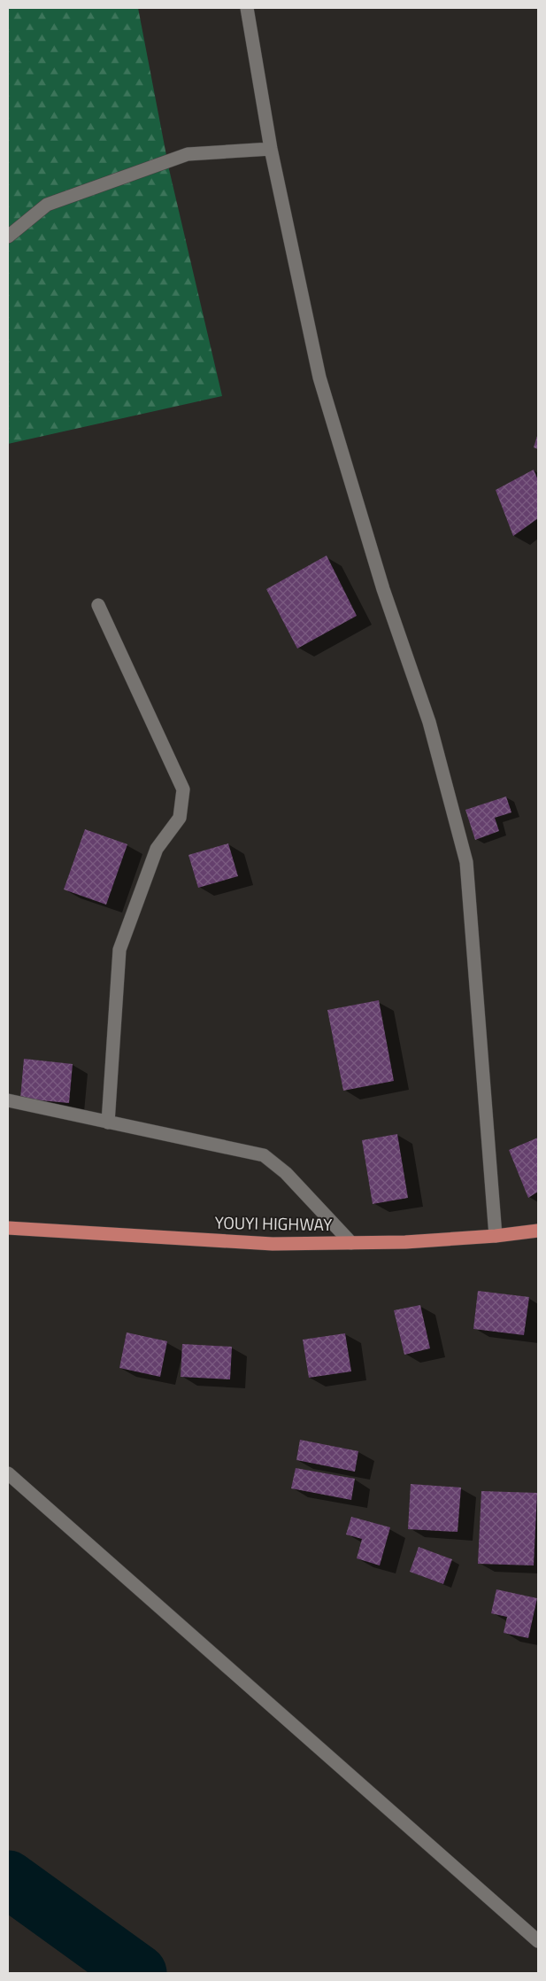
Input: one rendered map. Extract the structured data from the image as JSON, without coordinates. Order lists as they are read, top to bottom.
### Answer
{
  "streets": {
    "main road": ["YOUYI HIGHWAY"]
  }
}
